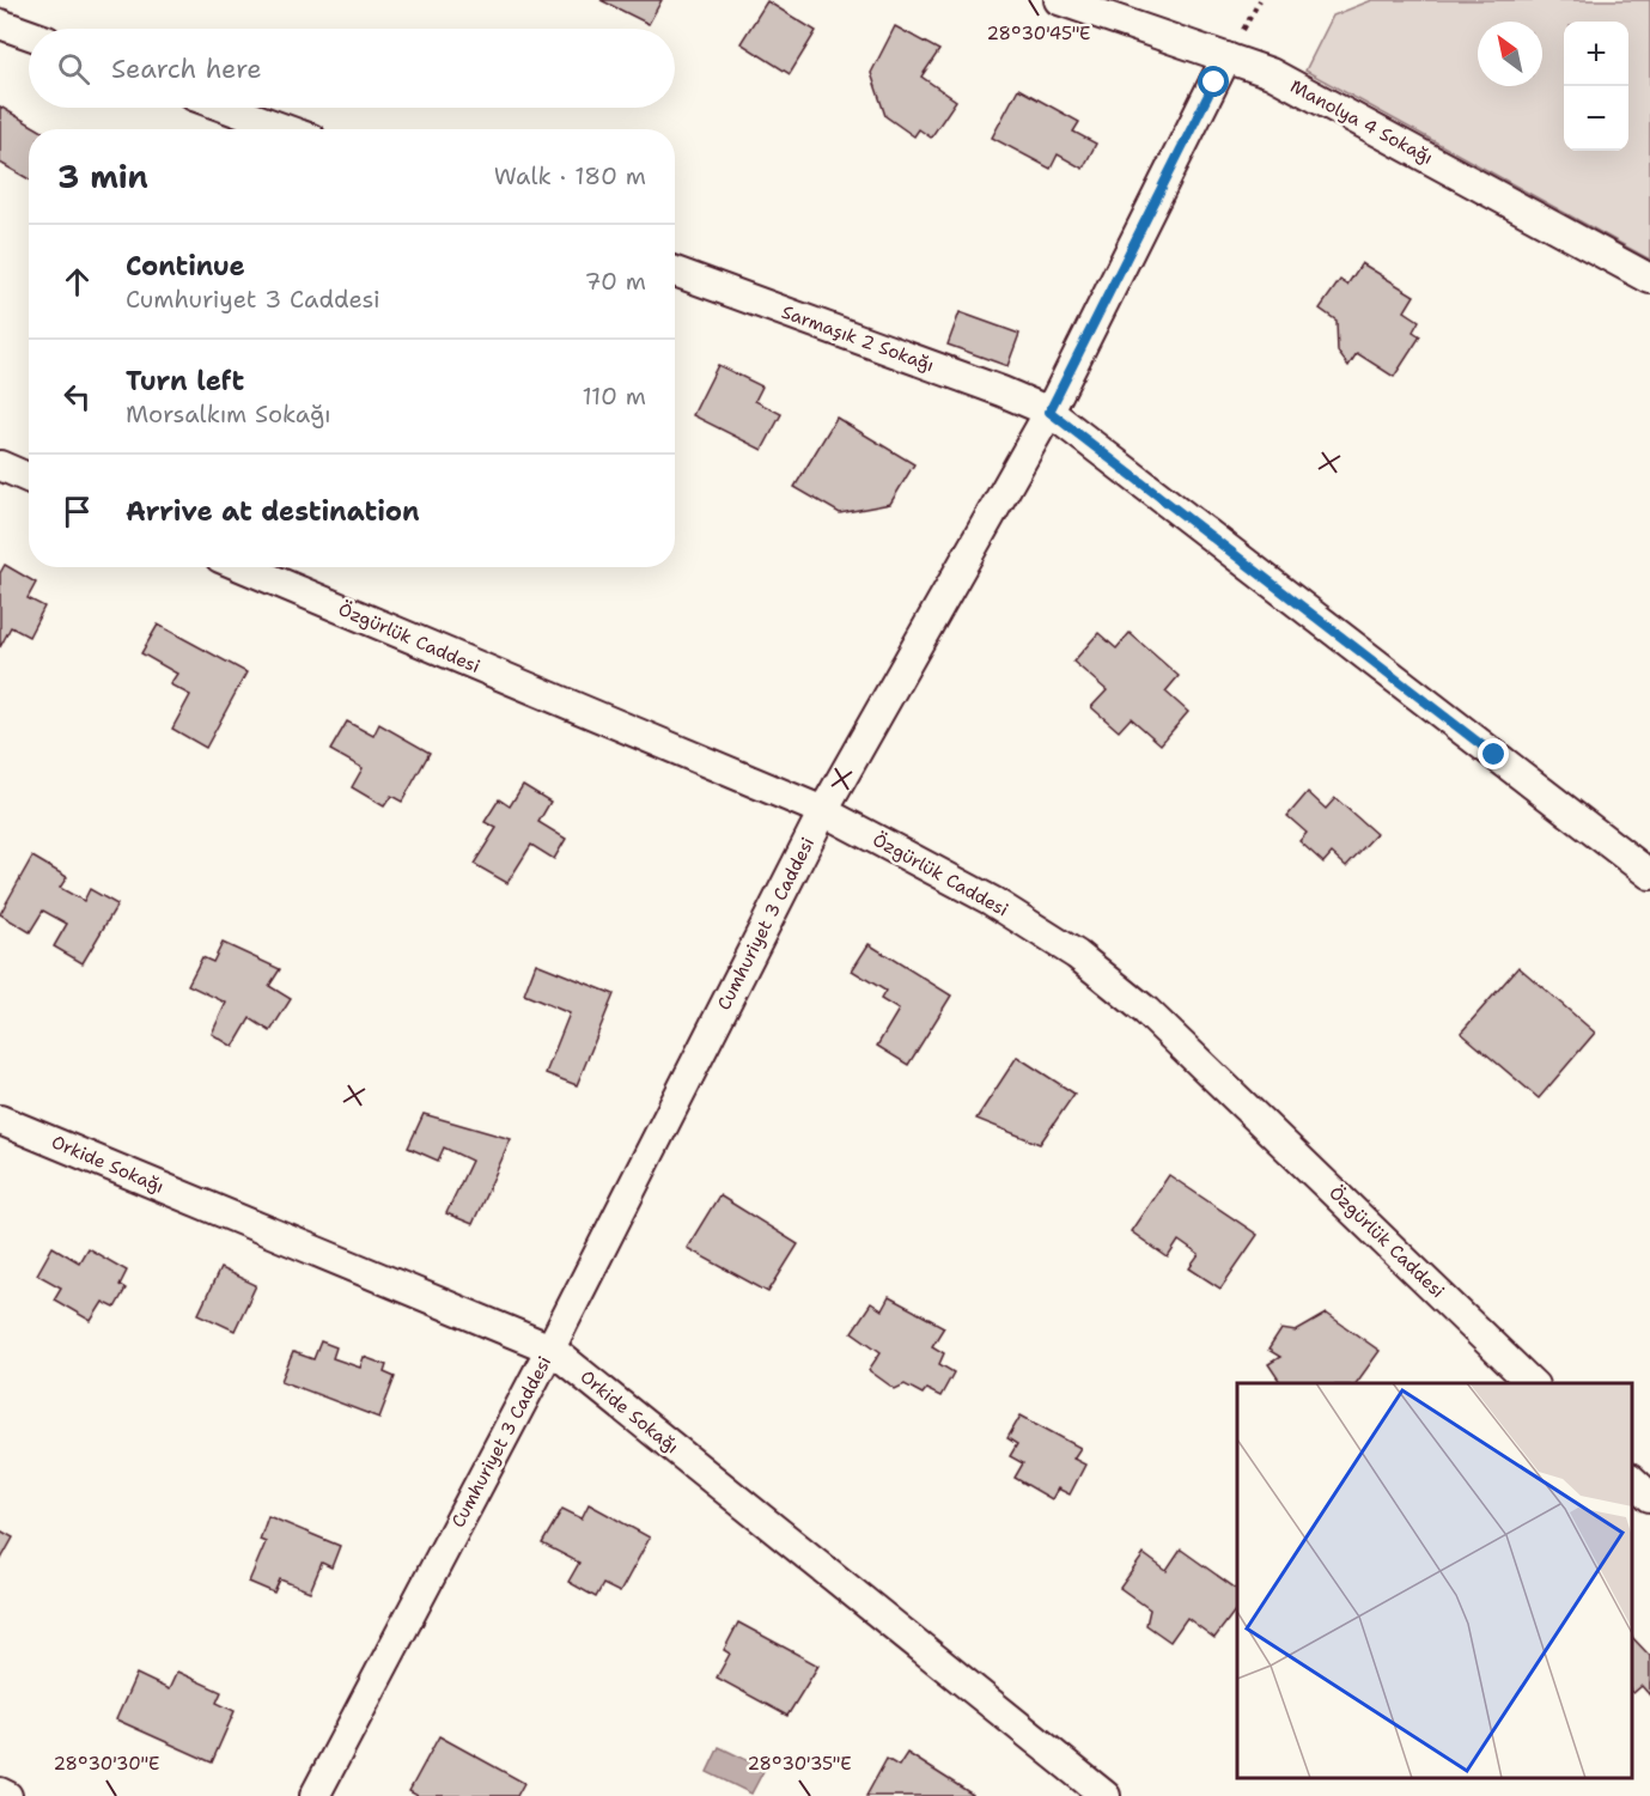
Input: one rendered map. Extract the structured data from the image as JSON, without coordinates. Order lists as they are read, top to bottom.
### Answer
{
  "streets": {
    "street": [
      "Manolya 4 Sokağı",
      "Sarmaşık 2 Sokağı",
      "Özgürlük Caddesi",
      "Cumhuriyet 3 Caddesi",
      "Orkide Sokağı"
    ]
  },
  "crossings": [
    ["Manolya 4 Sokağı", "Cumhuriyet 3 Caddesi"],
    ["Sarmaşık 2 Sokağı", "Cumhuriyet 3 Caddesi"],
    ["Özgürlük Caddesi", "Cumhuriyet 3 Caddesi"],
    ["Cumhuriyet 3 Caddesi", "Orkide Sokağı"]
  ],
  "north": "top left",
  "page": {
    "map_buttons": ["+", "−"],
    "search": "Search here",
    "heading": ["3 min", "Walk · 180 m"],
    "list": [
      ["Continue", "Cumhuriyet 3 Caddesi", "70 m"],
      ["Turn left", "Morsalkım Sokağı", "110 m"],
      "Arrive at destination"
    ]
  },
  "coordinates": ["28°30'45\"E", "28°30'30\"E", "28°30'35\"E"]
}
